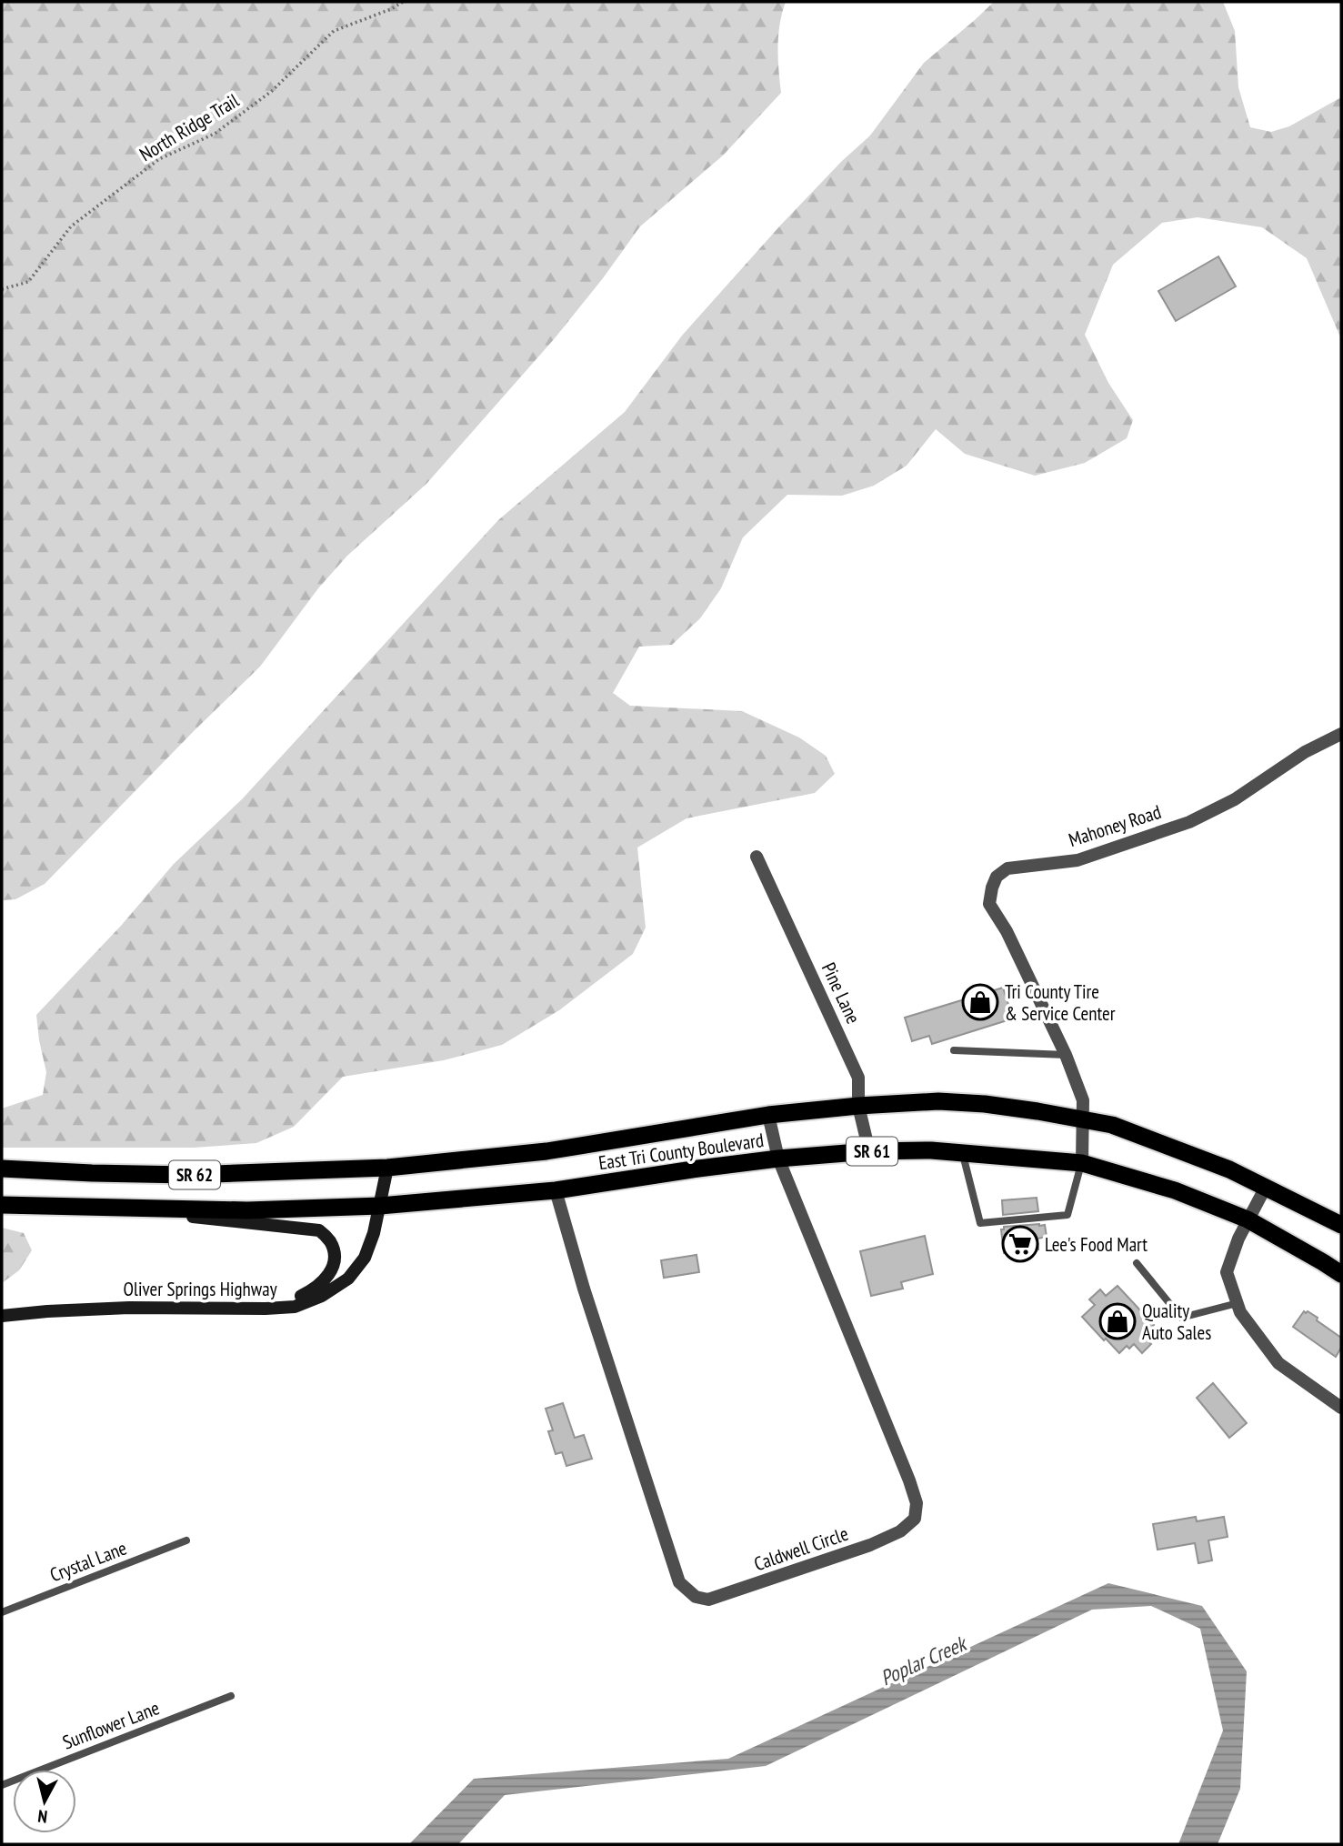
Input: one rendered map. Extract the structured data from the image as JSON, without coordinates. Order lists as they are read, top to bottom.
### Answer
{
  "streets": {
    "highway": ["East Tri County Boulevard", "SR 61", "SR 62"],
    "main road": ["Oliver Springs Highway"],
    "street": ["Mahoney Road", "Pine Lane", "Caldwell Circle"],
    "lane": ["Crystal Lane", "Sunflower Lane"],
    "path": ["North Ridge Trail"]
  },
  "crossings": [
    ["Mahoney Road", "East Tri County Boulevard"],
    ["Pine Lane", "East Tri County Boulevard"],
    ["East Tri County Boulevard", "Oliver Springs Highway"],
    ["East Tri County Boulevard", "Caldwell Circle"]
  ],
  "water": ["Poplar Creek"],
  "places": {
    "shop": ["Tri County Tire & Service Center", "Quality Auto Sales"],
    "supermarket": ["Lee's Food Mart"]
  },
  "north": "bottom"
}
